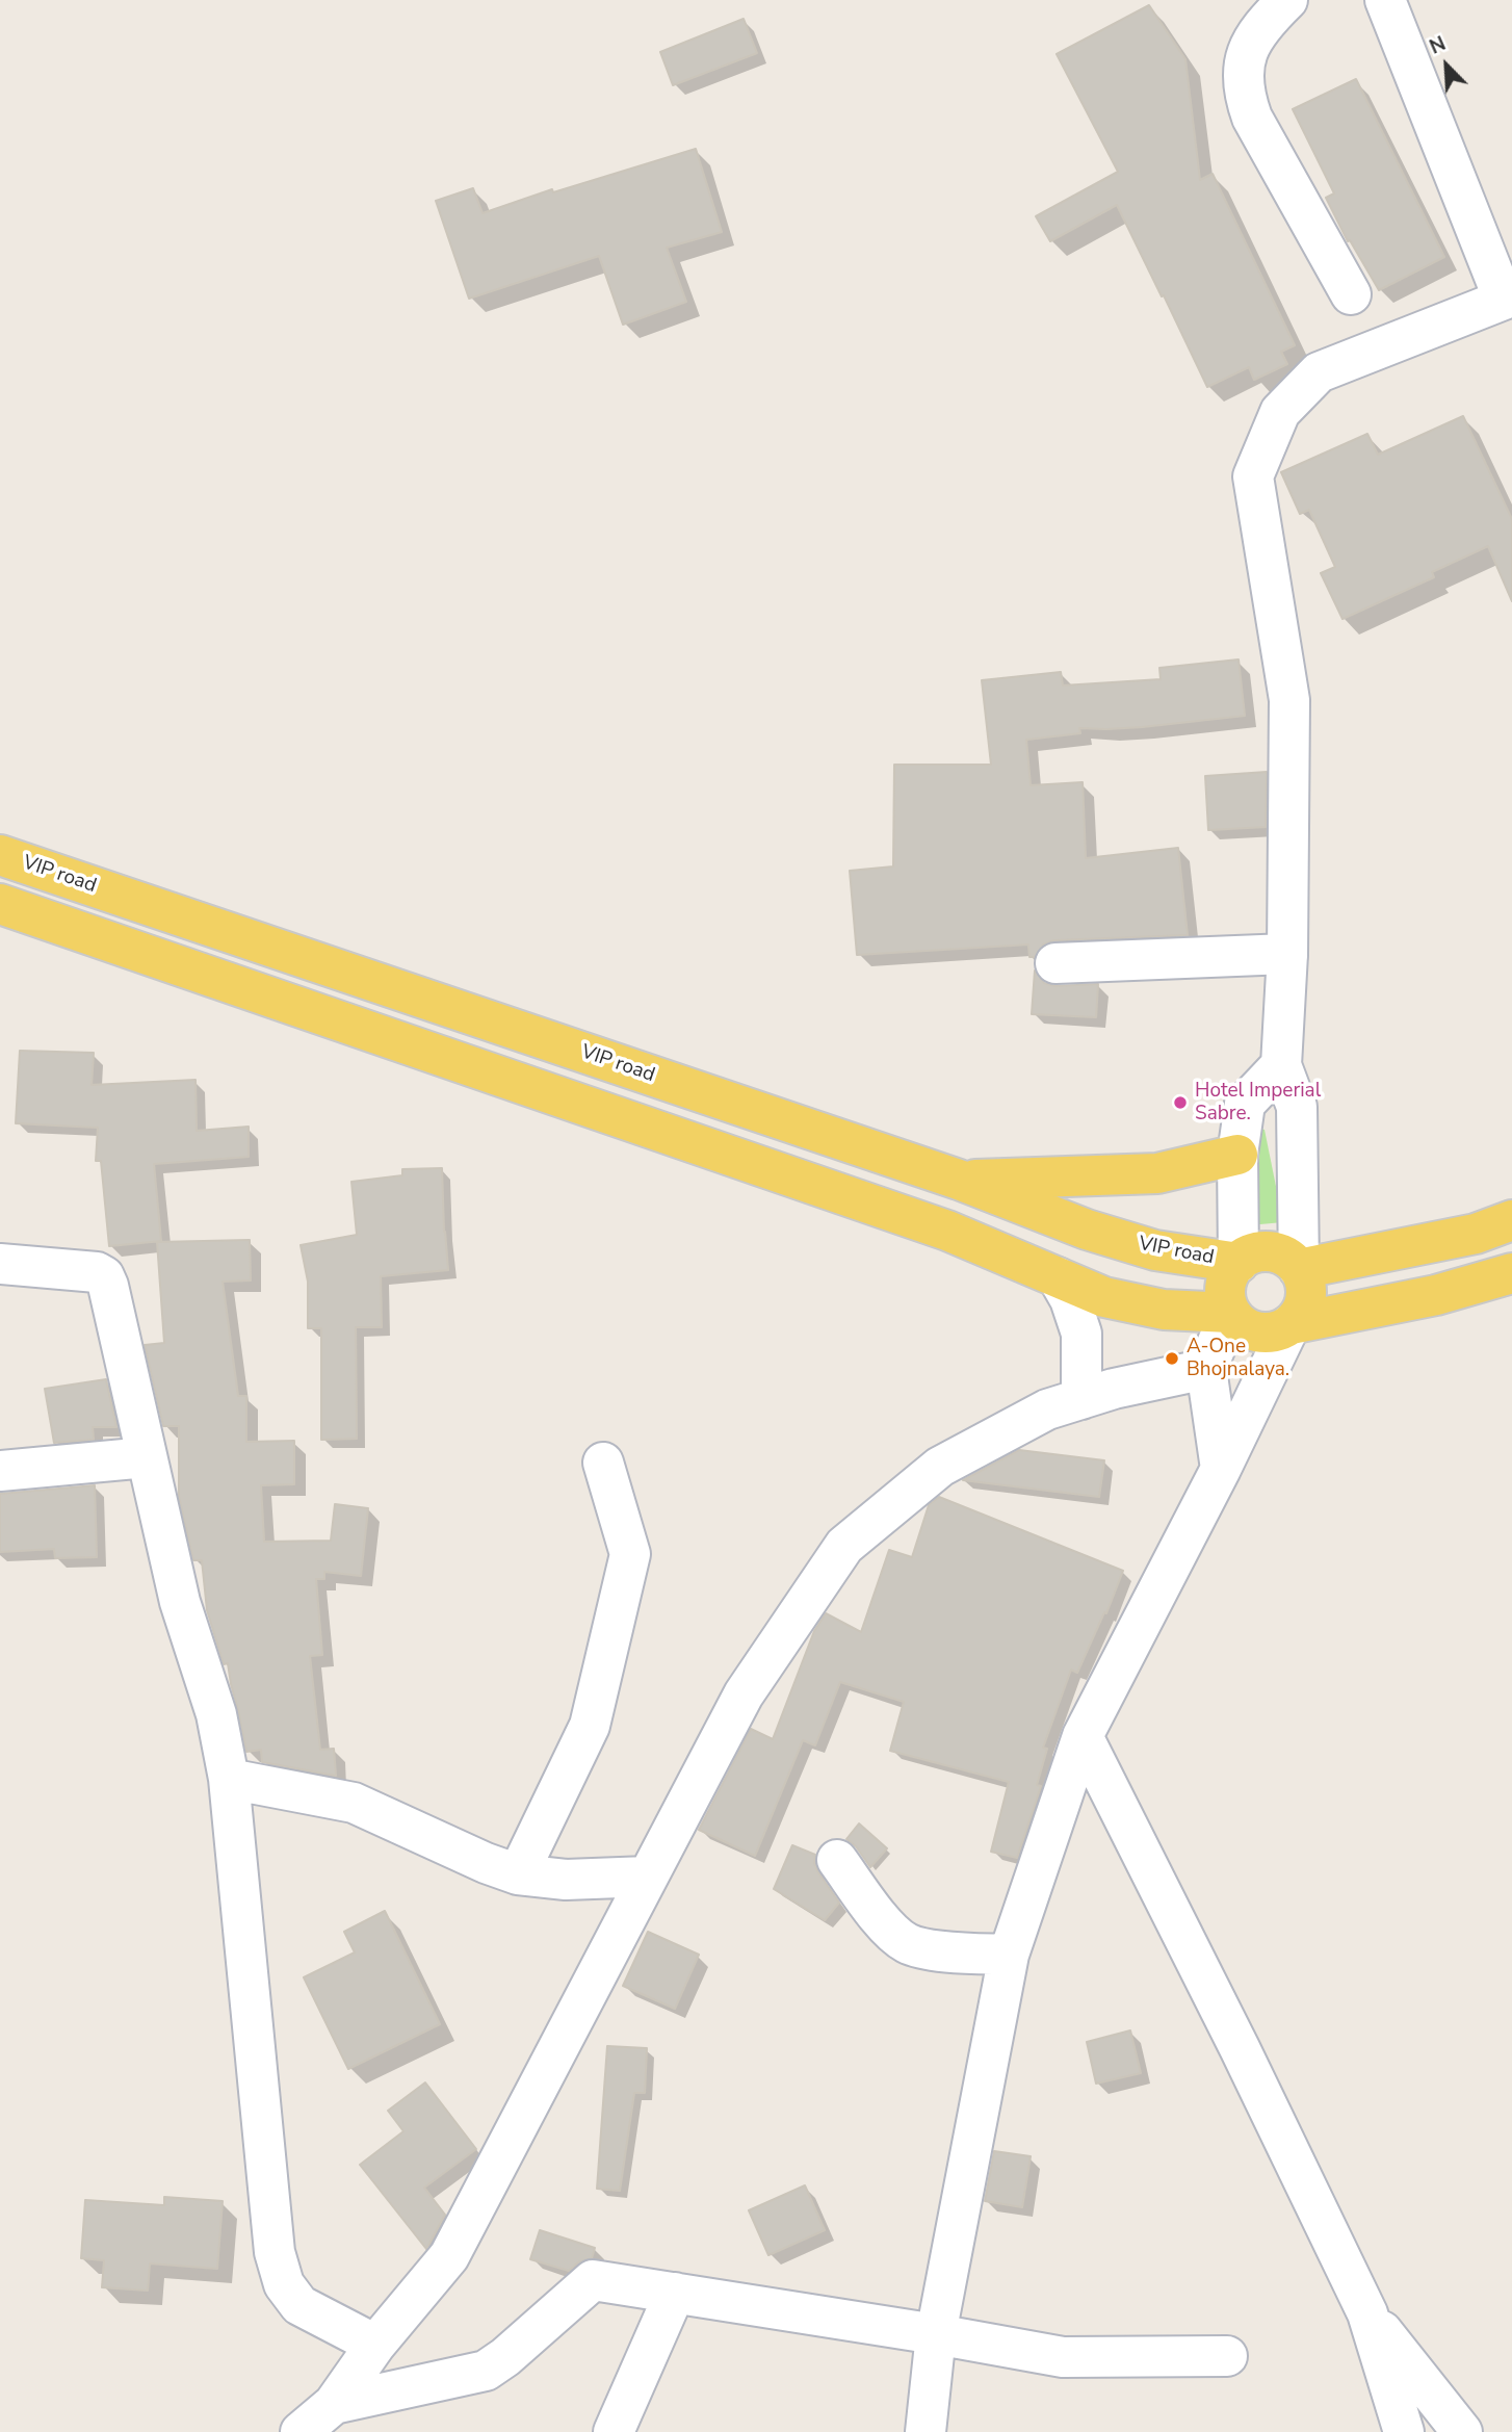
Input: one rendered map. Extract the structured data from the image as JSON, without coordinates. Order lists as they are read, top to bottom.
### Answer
{
  "streets": {
    "main road": ["VIP road"]
  },
  "places": ["Hotel Imperial Sabre.", "A-One Bhojnalaya."],
  "north": "top left"
}
